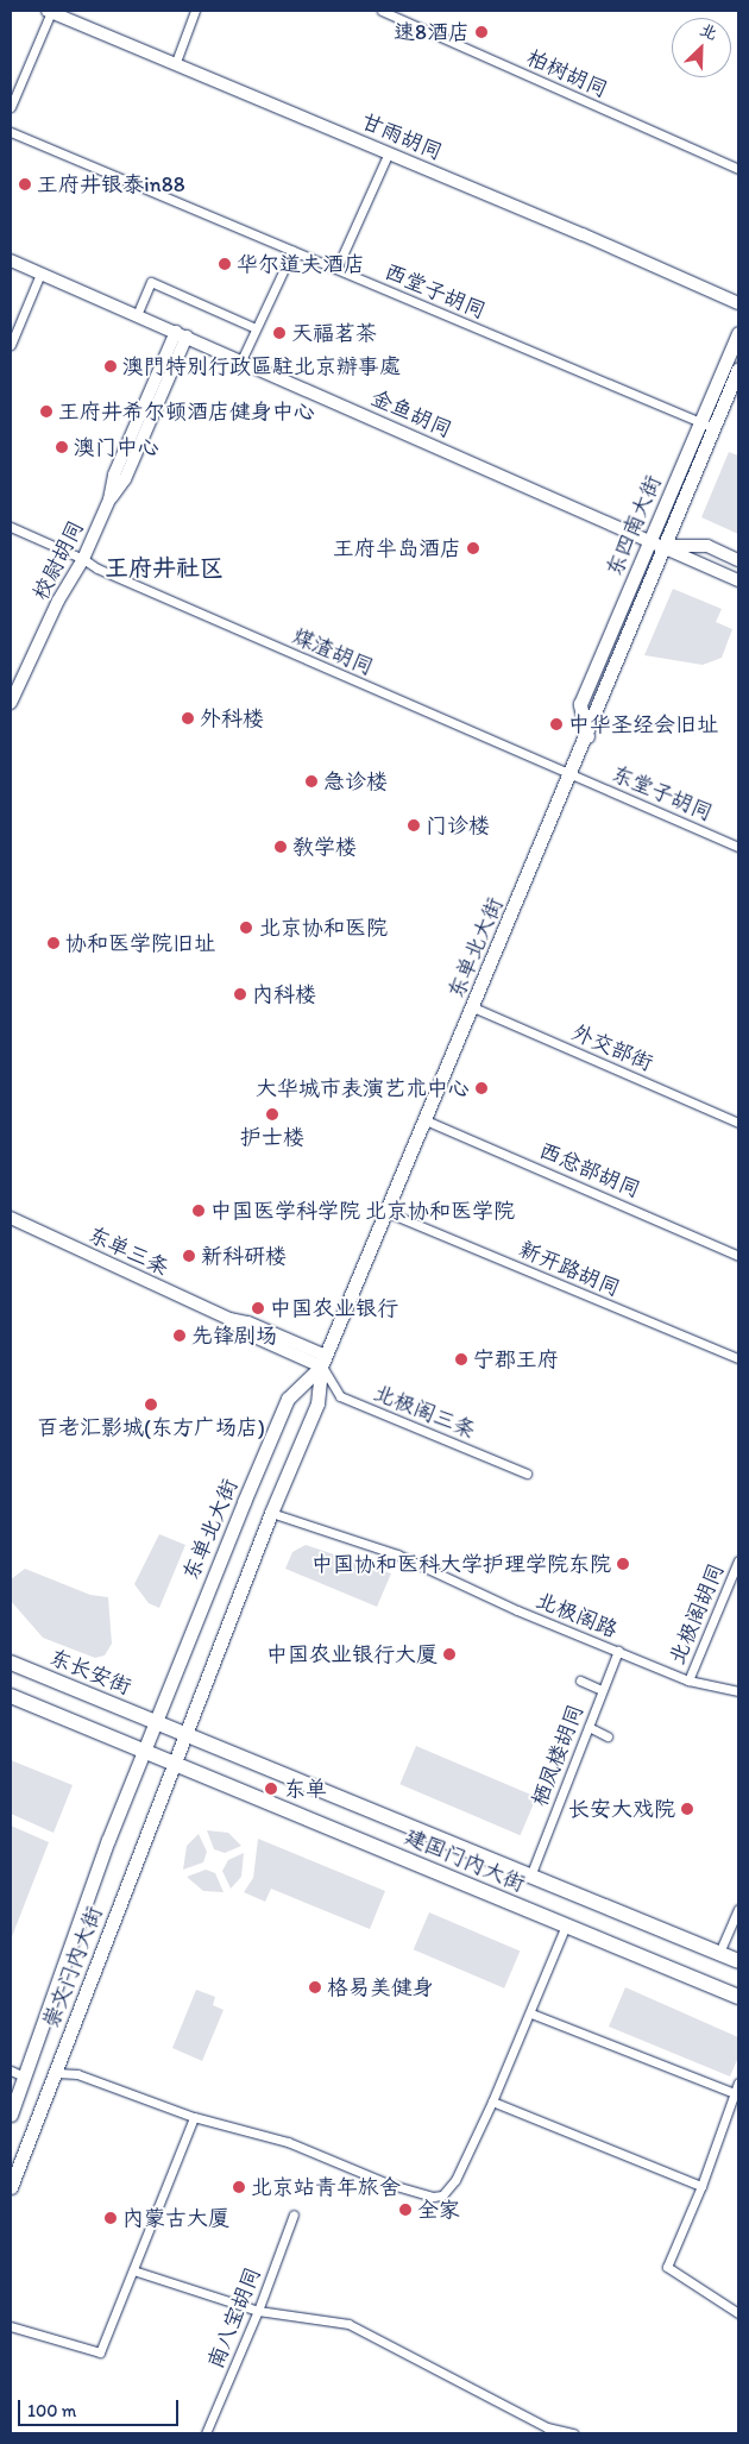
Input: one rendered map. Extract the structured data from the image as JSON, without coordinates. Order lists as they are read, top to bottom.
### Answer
{
  "streets": {
    "highway": ["东长安街", "建国门内大街"],
    "main road": ["东四南大街", "东单北大街", "崇文门内大街"],
    "street": [
      "柏树胡同",
      "甘雨胡同",
      "西堂子胡同",
      "金鱼胡同",
      "校尉胡同",
      "煤渣胡同",
      "东堂子胡同",
      "外交部街",
      "西总部胡同",
      "东单三条",
      "新开路胡同",
      "北极阁三条",
      "北极阁胡同",
      "北极阁路",
      "栖凤楼胡同",
      "南八宝胡同"
    ]
  },
  "crossings": [
    ["西堂子胡同", "东四南大街"],
    ["金鱼胡同", "东四南大街"],
    ["金鱼胡同", "校尉胡同"],
    ["金鱼胡同", "东单北大街"],
    ["东四南大街", "东单北大街"],
    ["校尉胡同", "煤渣胡同"],
    ["煤渣胡同", "东堂子胡同"],
    ["煤渣胡同", "东单北大街"],
    ["东堂子胡同", "东单北大街"],
    ["东单北大街", "外交部街"],
    ["东单北大街", "西总部胡同"],
    ["东单北大街", "东单三条"],
    ["东单北大街", "新开路胡同"],
    ["东单北大街", "北极阁三条"],
    ["东单北大街", "北极阁路"],
    ["东单北大街", "东长安街"],
    ["东单北大街", "建国门内大街"],
    ["东单北大街", "崇文门内大街"],
    ["东单三条", "北极阁三条"],
    ["北极阁胡同", "北极阁路"],
    ["北极阁路", "栖凤楼胡同"],
    ["东长安街", "建国门内大街"],
    ["东长安街", "崇文门内大街"],
    ["栖凤楼胡同", "建国门内大街"],
    ["建国门内大街", "崇文门内大街"]
  ],
  "districts": ["王府井社区"],
  "places": [
    "速8酒店",
    "王府井银泰in88",
    "华尔道夫酒店",
    "天福茗茶",
    "澳門特別行政區駐北京辦事處",
    "王府井希尔顿酒店健身中心",
    "澳门中心",
    "王府半岛酒店",
    "外科楼",
    "中华圣经会旧址",
    "急诊楼",
    "门诊楼",
    "教学楼",
    "北京协和医院",
    "协和医学院旧址",
    "内科楼",
    "大华城市表演艺术中心",
    "护士楼",
    "中国医学科学院 北京协和医学院",
    "新科研楼",
    "中国农业银行",
    "先锋剧场",
    "宁郡王府",
    "百老汇影城(东方广场店)",
    "中国协和医科大学护理学院东院",
    "中国农业银行大厦",
    "东单",
    "长安大戏院",
    "格易美健身",
    "北京站青年旅舍",
    "全家",
    "内蒙古大厦"
  ],
  "scale_bar": "100 m",
  "north": "top right"
}
